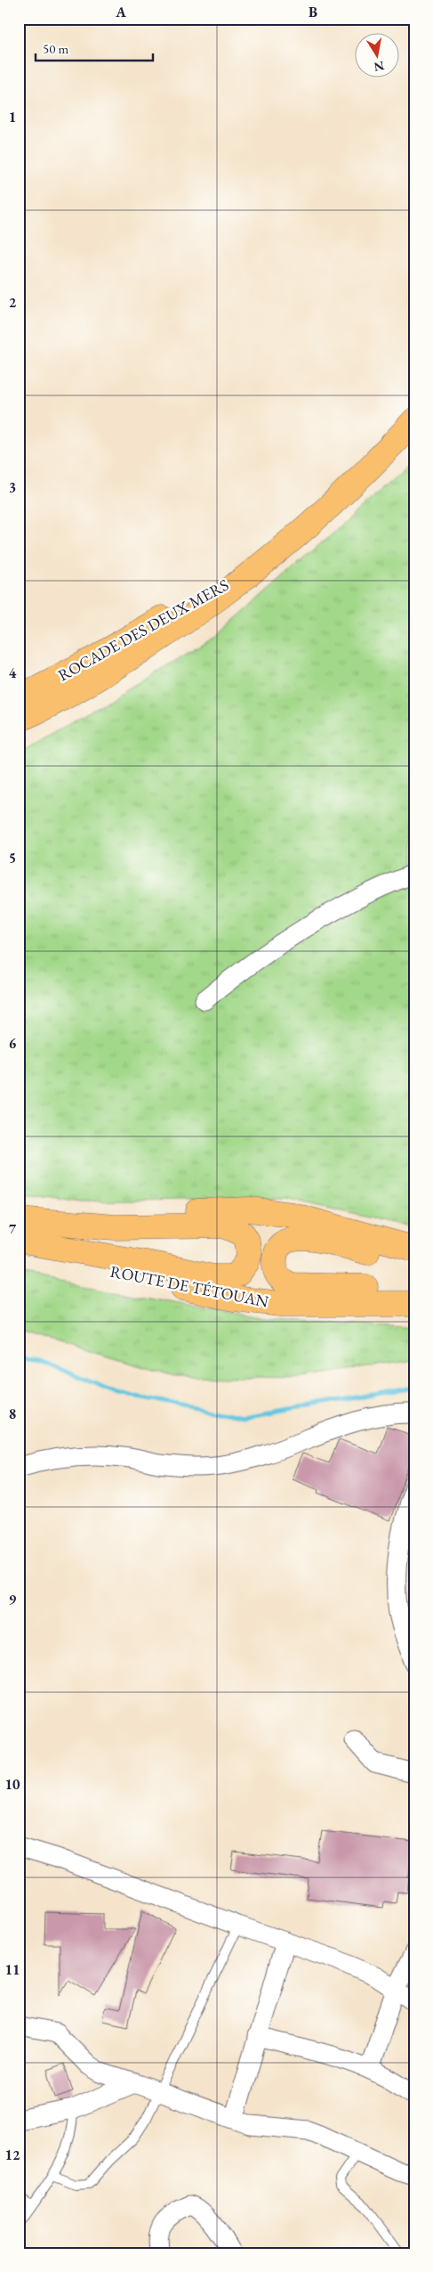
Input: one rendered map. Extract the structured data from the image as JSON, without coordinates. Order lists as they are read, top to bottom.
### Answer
{
  "streets": {
    "highway": ["ROCADE DES DEUX MERS", "ROUTE DE TÉTOUAN"]
  },
  "scale_bar": "50 m",
  "north": "bottom",
  "grid": {
    "columns": ["A", "B"],
    "rows": [
      "1",
      "2",
      "3",
      "4",
      "5",
      "6",
      "7",
      "8",
      "9",
      "10",
      "11",
      "12"
    ]
  }
}
